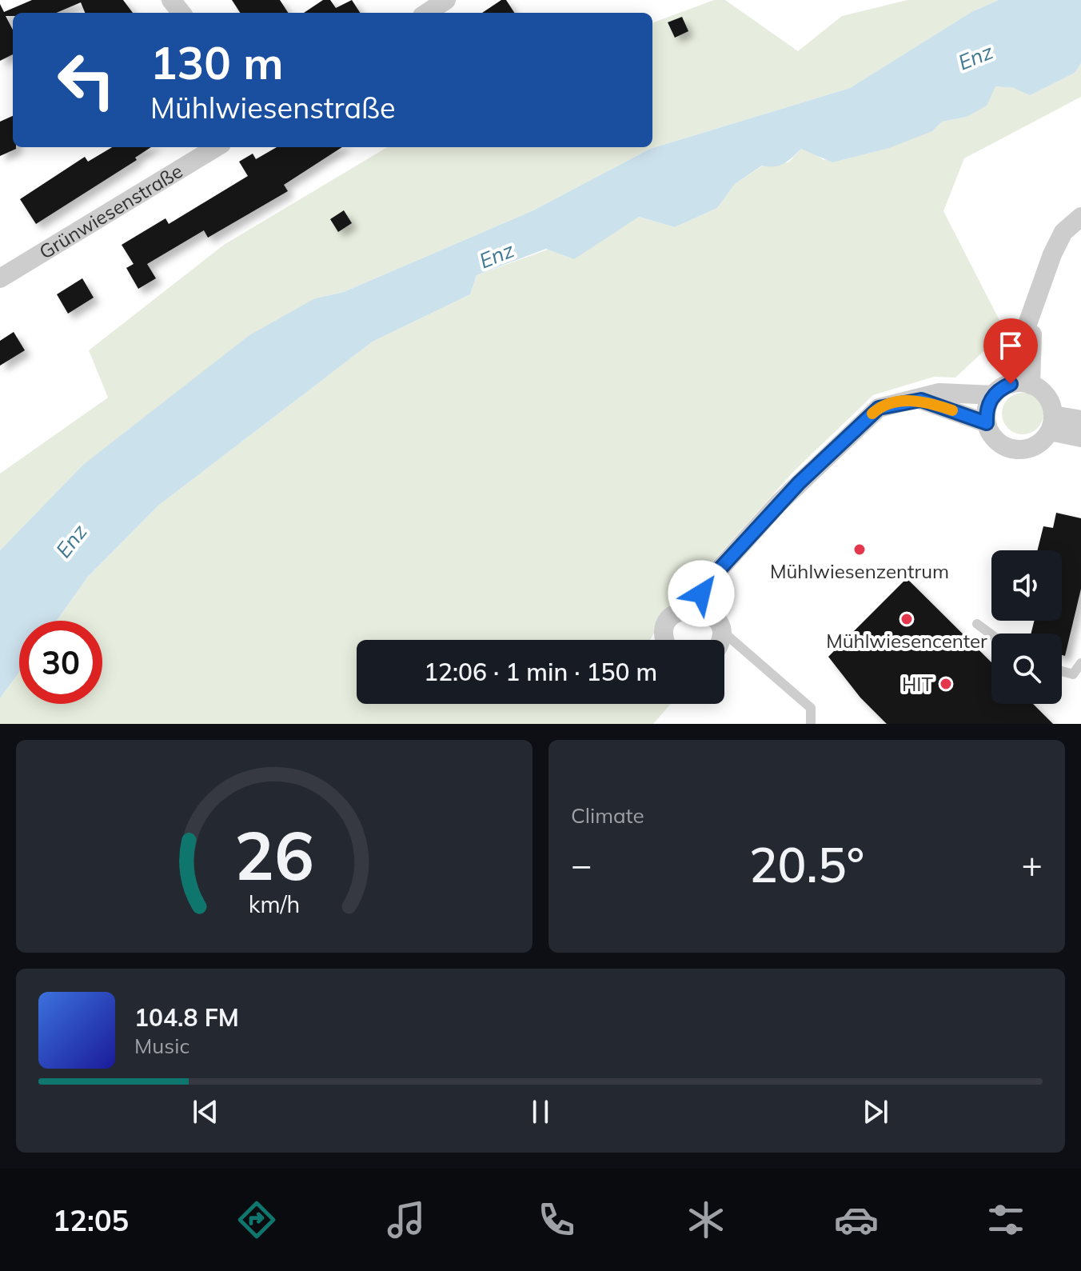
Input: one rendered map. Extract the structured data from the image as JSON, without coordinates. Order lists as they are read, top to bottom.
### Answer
{
  "streets": {
    "street": ["Grünwiesenstraße"]
  },
  "water": ["Enz"],
  "places": ["Mühlwiesenzentrum", "Mühlwiesencenter", "HIT"],
  "page": {
    "turn": ["130 m", "Mühlwiesenstraße"],
    "limit": "30",
    "trip": "12:06 · 1 min · 150 m",
    "tile": "Climate",
    "heat": ["−", "20.5°", "+"],
    "song": ["104.8 FM", "Music"],
    "tabs": "12:05",
    "gauge": ["26", "km/h"]
  }
}
